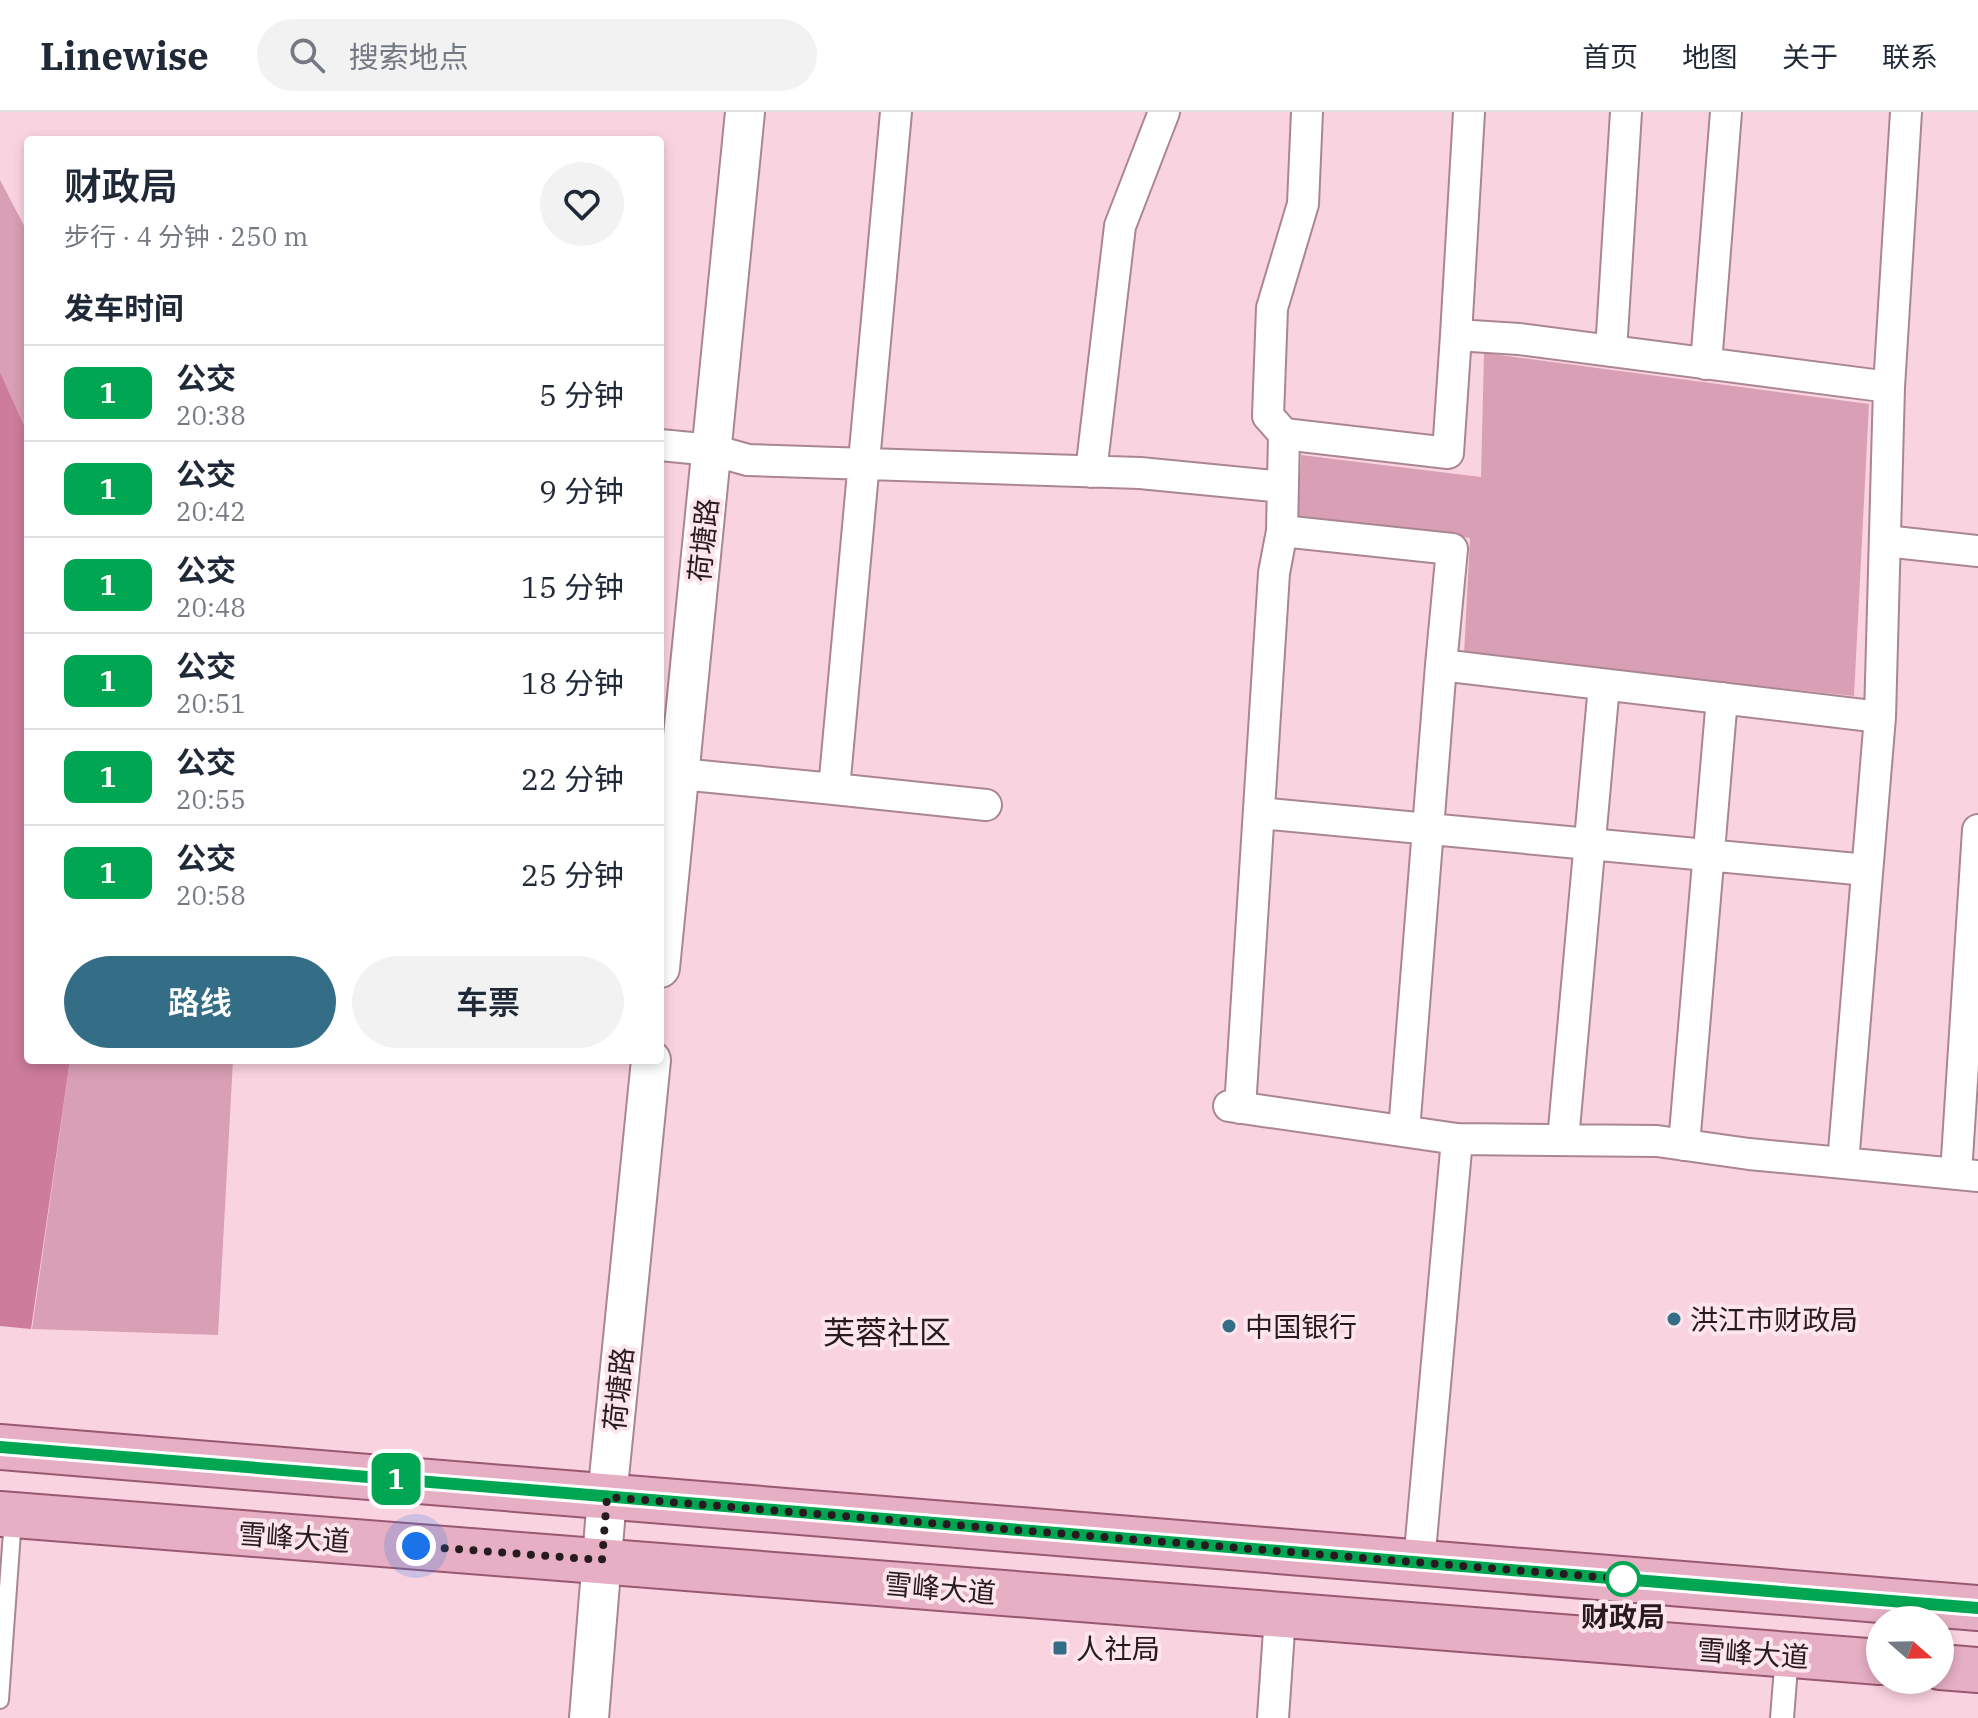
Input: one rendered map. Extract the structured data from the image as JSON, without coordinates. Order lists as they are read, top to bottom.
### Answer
{
  "streets": {
    "main road": ["雪峰大道"],
    "street": ["荷塘路"]
  },
  "crossings": [
    ["荷塘路", "雪峰大道"]
  ],
  "districts": ["芙蓉社区"],
  "places": {
    "other": ["洪江市财政局", "中国银行", "财政局"],
    "transit": ["人社局"]
  },
  "lines": ["bus line 1"],
  "north": "right",
  "page": {
    "header": "Linewise",
    "search": "搜索地点",
    "nav": [
      "首页",
      "地图",
      "关于",
      "联系"
    ],
    "on_map": "1",
    "heading": [
      ["财政局", "步行 · 4 分钟 · 250 m"],
      "发车时间"
    ],
    "list": [
      {
        "mark": "1",
        "name": "公交",
        "note": "20:38",
        "value": "5 分钟"
      },
      {
        "mark": "1",
        "name": "公交",
        "note": "20:42",
        "value": "9 分钟"
      },
      {
        "mark": "1",
        "name": "公交",
        "note": "20:48",
        "value": "15 分钟"
      },
      {
        "mark": "1",
        "name": "公交",
        "note": "20:51",
        "value": "18 分钟"
      },
      {
        "mark": "1",
        "name": "公交",
        "note": "20:55",
        "value": "22 分钟"
      },
      {
        "mark": "1",
        "name": "公交",
        "note": "20:58",
        "value": "25 分钟"
      }
    ],
    "buttons": ["路线", "车票"]
  }
}
